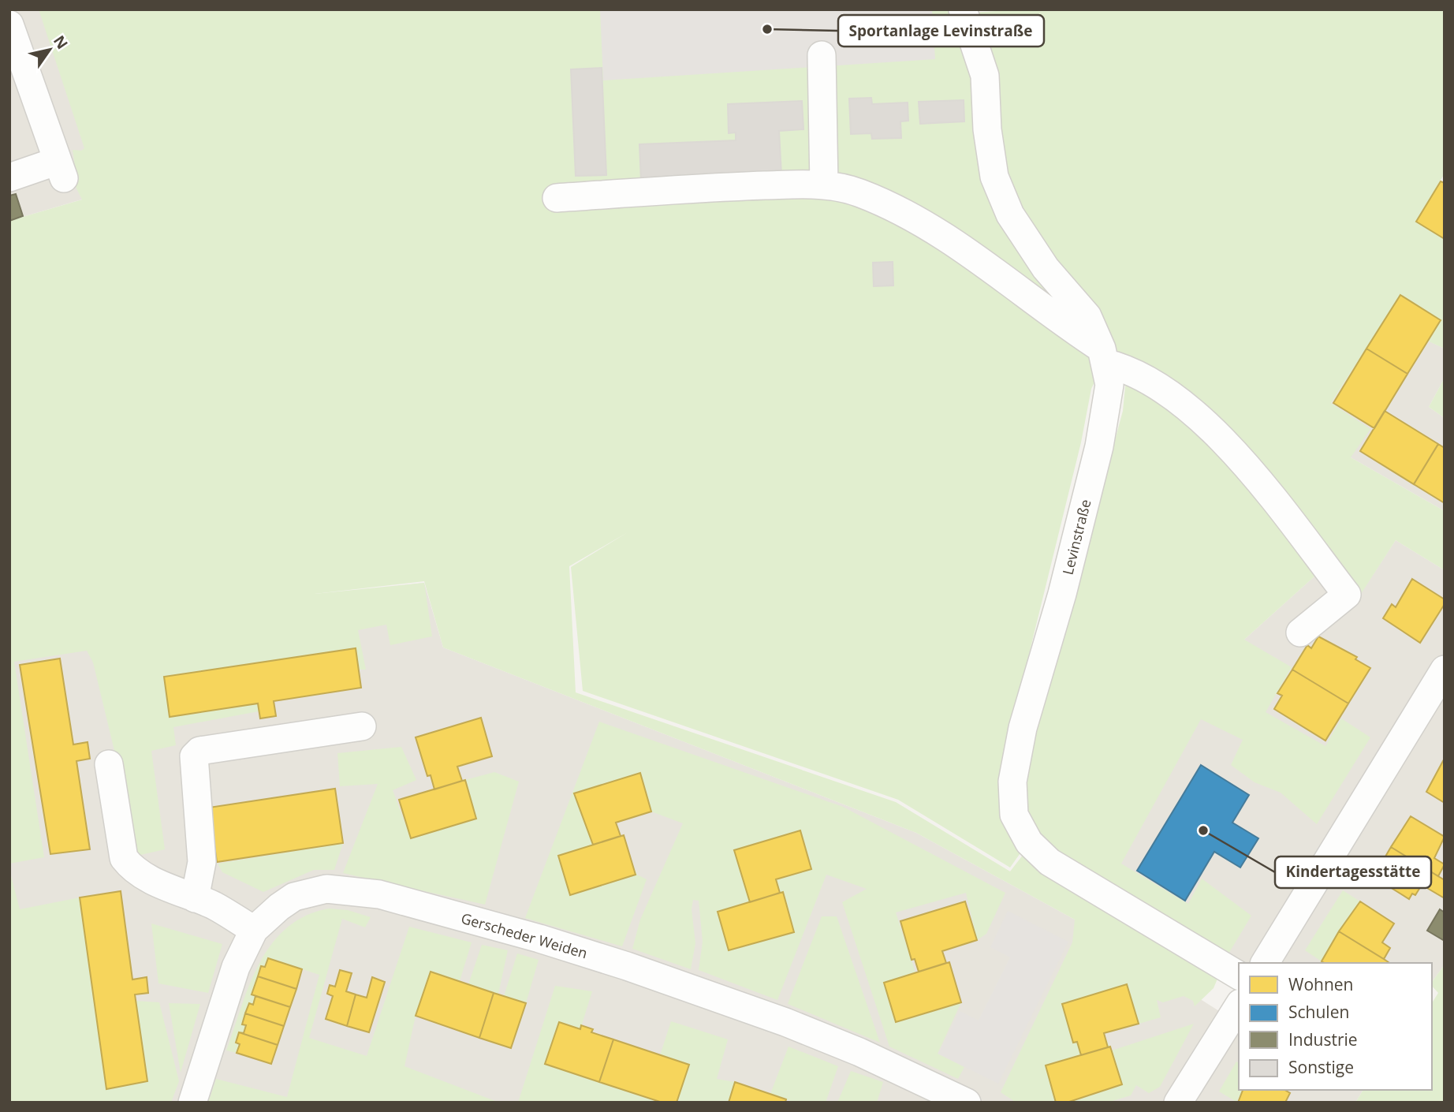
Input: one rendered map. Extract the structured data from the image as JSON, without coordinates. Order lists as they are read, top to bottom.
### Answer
{
  "streets": {
    "street": ["Levinstraße", "Gerscheder Weiden"]
  },
  "places": ["Sportanlage Levinstraße", "Kindertagesstätte"],
  "legend": [
    "Wohnen",
    "Schulen",
    "Industrie",
    "Sonstige"
  ],
  "north": "top right"
}
